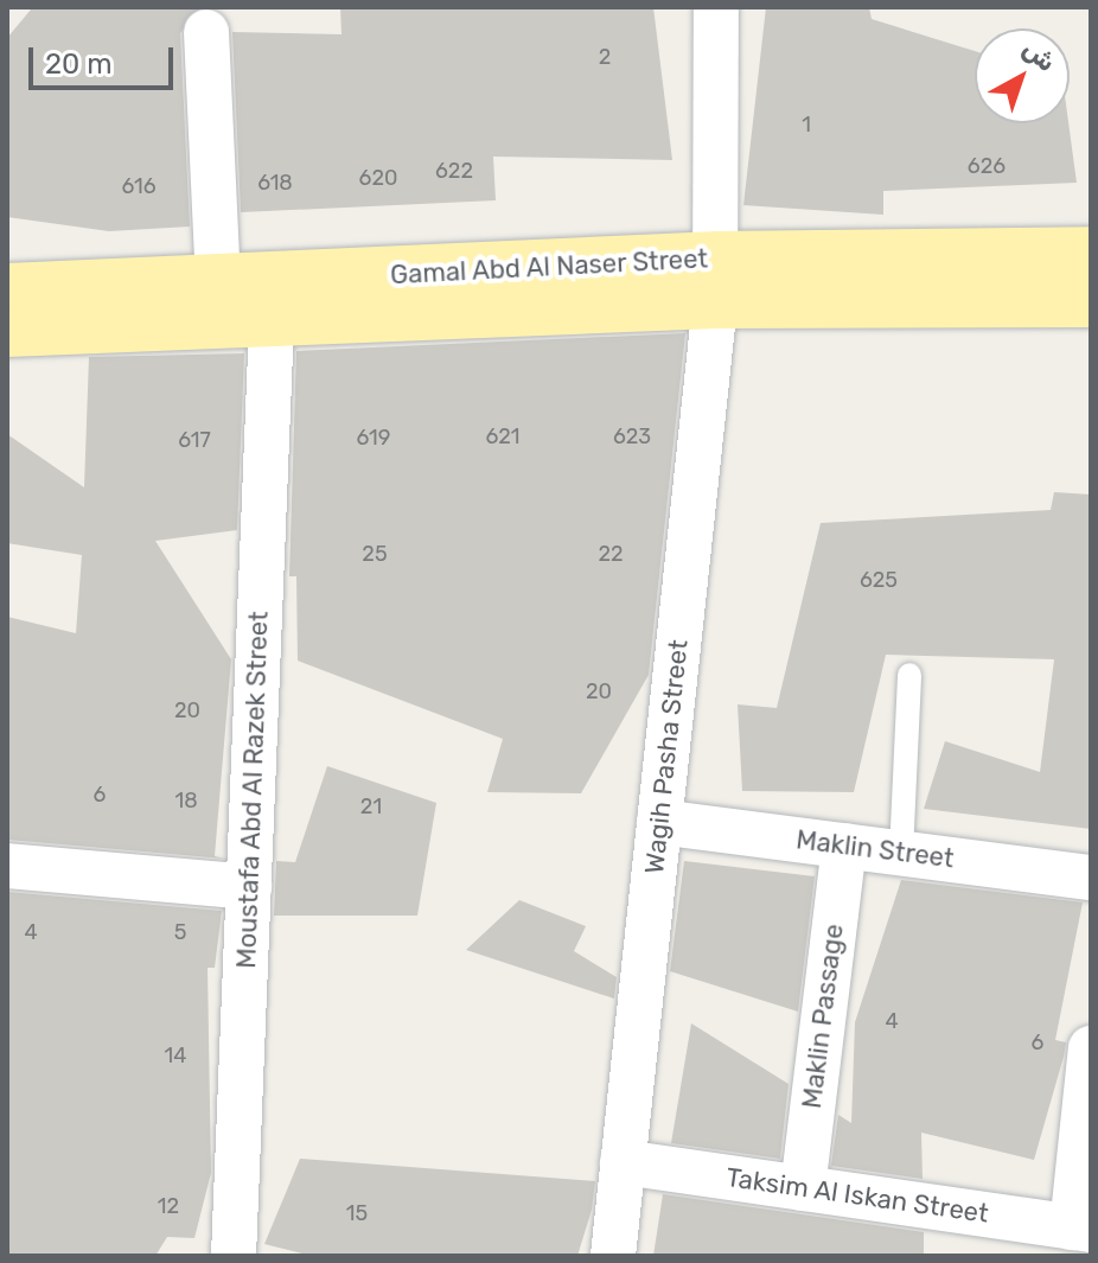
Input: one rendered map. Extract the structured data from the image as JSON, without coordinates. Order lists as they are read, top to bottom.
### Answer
{
  "streets": {
    "main road": ["Gamal Abd Al Naser Street"],
    "street": [
      "Wagih Pasha Street",
      "Moustafa Abd Al Razek Street",
      "Maklin Street",
      "Maklin Passage",
      "Taksim Al Iskan Street"
    ]
  },
  "crossings": [
    ["Gamal Abd Al Naser Street", "Wagih Pasha Street"],
    ["Gamal Abd Al Naser Street", "Moustafa Abd Al Razek Street"],
    ["Wagih Pasha Street", "Maklin Street"],
    ["Wagih Pasha Street", "Taksim Al Iskan Street"],
    ["Maklin Street", "Maklin Passage"],
    ["Maklin Passage", "Taksim Al Iskan Street"]
  ],
  "house_numbers": [
    "2",
    "1",
    "626",
    "622",
    "620",
    "618",
    "616",
    "621",
    "623",
    "619",
    "617",
    "25",
    "22",
    "625",
    "20",
    "20",
    "6",
    "18",
    "21",
    "4",
    "5",
    "4",
    "6",
    "14",
    "12",
    "15"
  ],
  "scale_bar": "20 m",
  "north": "top right"
}
